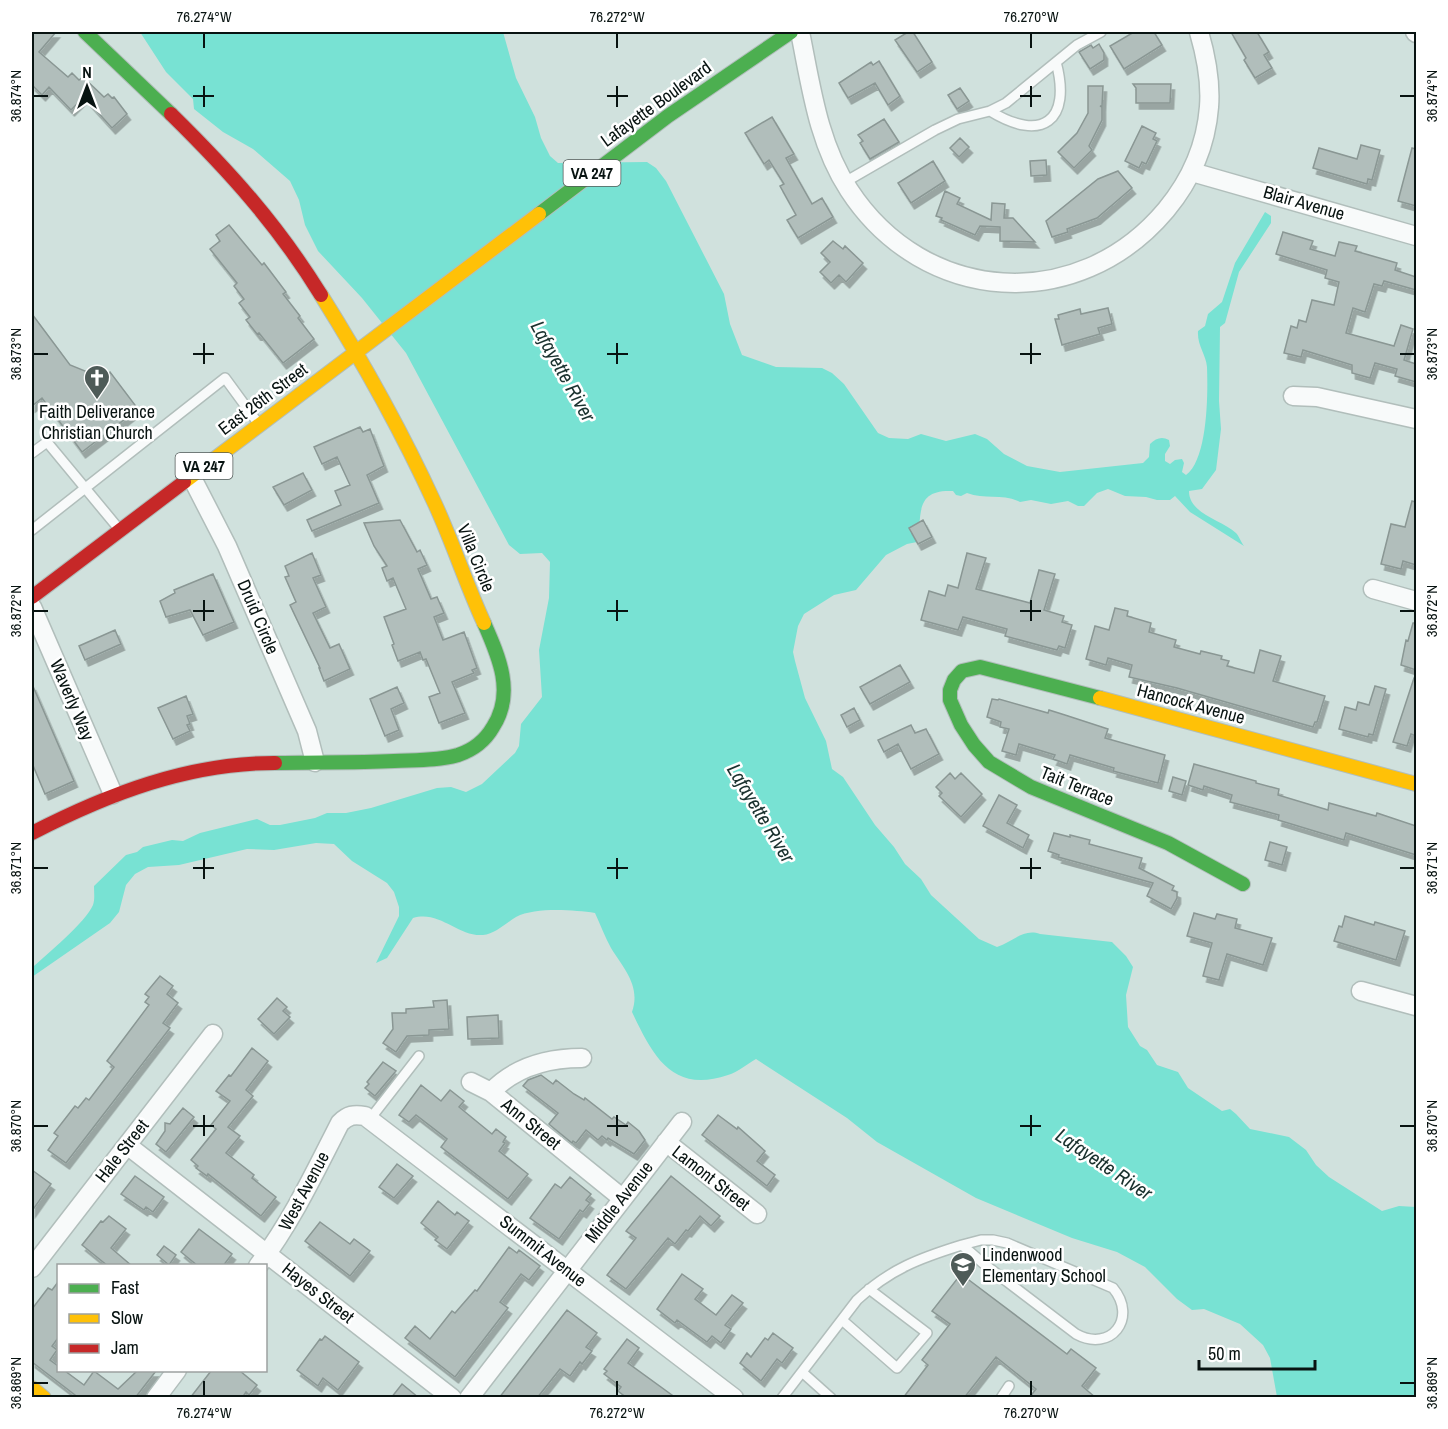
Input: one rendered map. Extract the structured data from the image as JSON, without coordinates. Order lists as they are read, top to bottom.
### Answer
{
  "streets": {
    "street": [
      "Lafayette Boulevard",
      "VA 247",
      "Blair Avenue",
      "East 26th Street",
      "Villa Circle",
      "Druid Circle",
      "Waverly Way",
      "Hancock Avenue",
      "Tait Terrace",
      "Ann Street",
      "Hale Street",
      "Lamont Street",
      "West Avenue",
      "Middle Avenue",
      "Summit Avenue",
      "Hayes Street"
    ]
  },
  "crossings": [
    ["Lafayette Boulevard", "East 26th Street"],
    ["East 26th Street", "Villa Circle"],
    ["East 26th Street", "Druid Circle"],
    ["Villa Circle", "Druid Circle"],
    ["Villa Circle", "Waverly Way"],
    ["Hancock Avenue", "Tait Terrace"],
    ["Ann Street", "Middle Avenue"],
    ["Hale Street", "Hayes Street"],
    ["Lamont Street", "Middle Avenue"],
    ["West Avenue", "Summit Avenue"],
    ["West Avenue", "Hayes Street"],
    ["Middle Avenue", "Summit Avenue"]
  ],
  "water": ["Lafayette River"],
  "places": {
    "church": ["Faith Deliverance Christian Church"],
    "school or university": ["Lindenwood Elementary School"]
  },
  "legend": ["Fast", "Slow", "Jam"],
  "scale_bar": "50 m",
  "north": "top",
  "coordinates": [
    "76.274°W",
    "76.272°W",
    "76.270°W",
    "36.874°N",
    "36.873°N",
    "36.872°N",
    "36.871°N",
    "36.870°N",
    "36.869°N"
  ]
}
